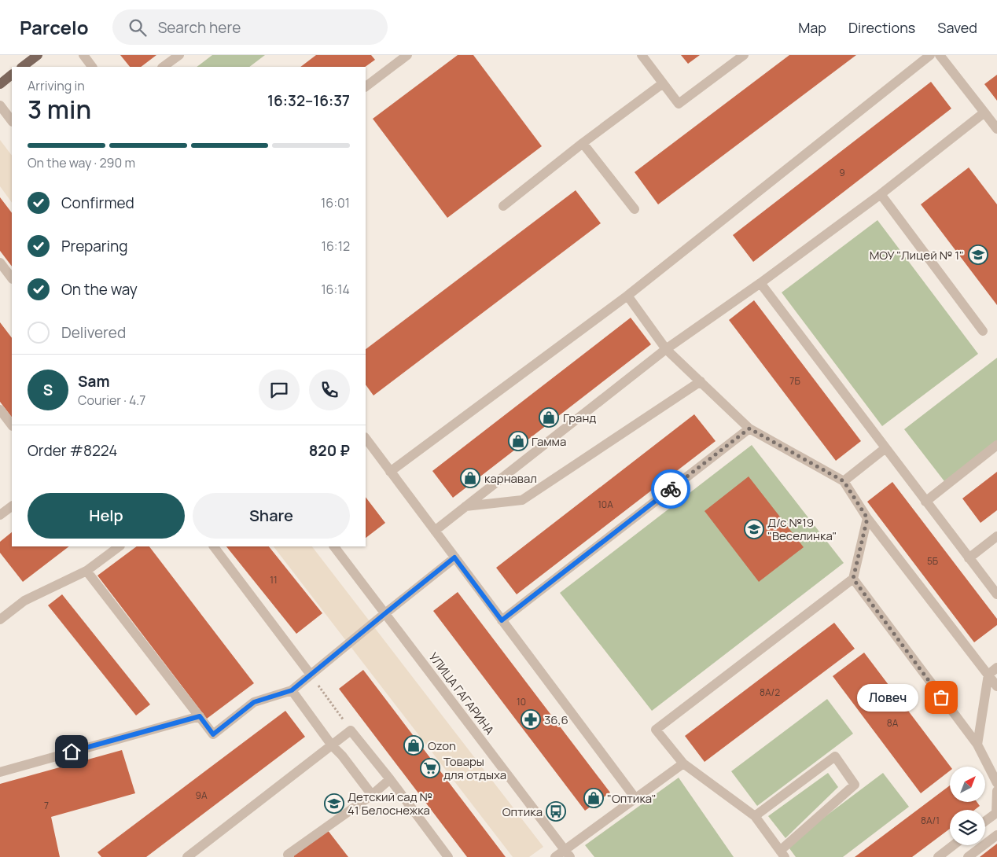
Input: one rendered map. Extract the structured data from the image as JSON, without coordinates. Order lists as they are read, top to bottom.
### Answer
{
  "streets": {
    "street": ["УЛИЦА ГАГАРИНА"]
  },
  "places": {
    "school or university": ["МОУ \"Лицей № 1\"", "Д/с №19 \"Веселинка\"", "Детский сад № 41 Белоснежка"],
    "shop": [
      "Гранд",
      "Гамма",
      "карнавал",
      "Ozon",
      "\"Оптика\""
    ],
    "other": ["Ловеч"],
    "pharmacy": ["36,6"],
    "supermarket": ["Товары для отдыха"],
    "bus stop": ["Оптика"]
  },
  "house_numbers": [
    "9",
    "7Б",
    "10А",
    "5Б",
    "11",
    "8А/2",
    "10",
    "8А",
    "9А",
    "7",
    "8А/1"
  ],
  "north": "top right",
  "page": {
    "header": "Parcelo",
    "search": "Search here",
    "nav": ["Map", "Directions", "Saved"],
    "heading": ["3 min", "Arriving in", "16:32–16:37"],
    "panel": [
      "Sam",
      "Courier · 4.7",
      "Order #8224",
      "820 ₽"
    ],
    "bar": "On the way · 290 m",
    "list": [
      ["Confirmed", "16:01"],
      ["Preparing", "16:12"],
      ["On the way", "16:14"],
      "Delivered"
    ],
    "round": "S",
    "buttons": ["Help", "Share"],
    "bubble": "Ловеч"
  }
}
